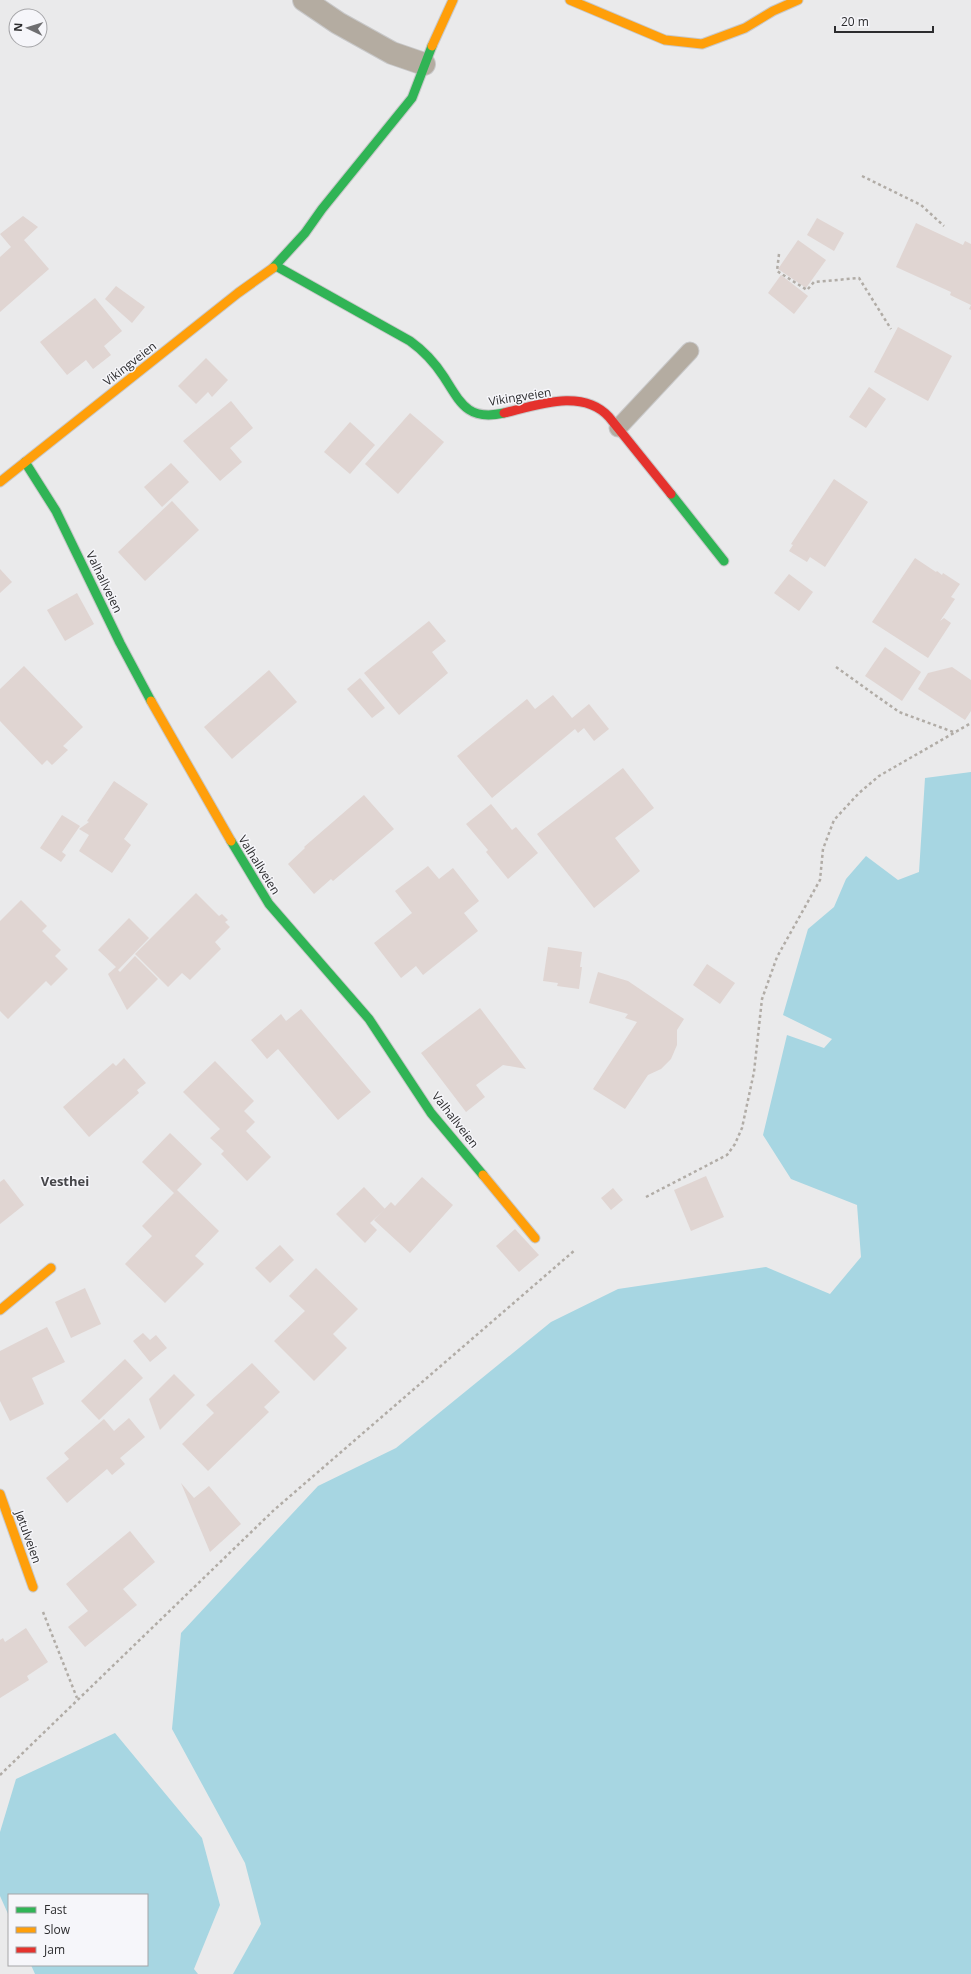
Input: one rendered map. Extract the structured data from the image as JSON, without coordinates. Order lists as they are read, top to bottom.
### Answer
{
  "streets": {
    "street": ["Vikingveien", "Valhallveien", "Jøtulveien"]
  },
  "crossings": [
    ["Vikingveien", "Valhallveien"]
  ],
  "districts": ["Vesthei"],
  "legend": ["Fast", "Slow", "Jam"],
  "scale_bar": "20 m",
  "north": "left"
}
